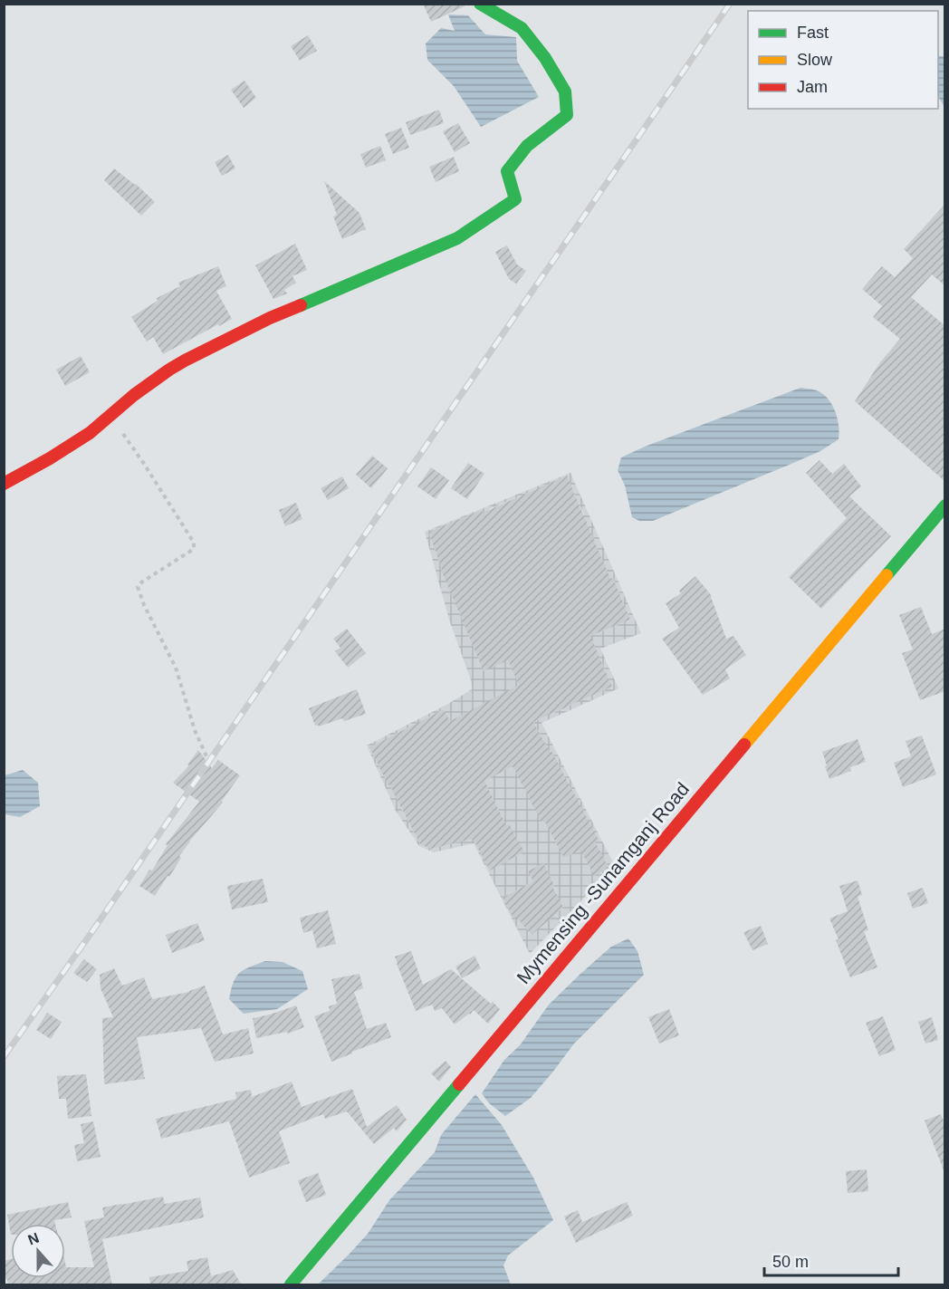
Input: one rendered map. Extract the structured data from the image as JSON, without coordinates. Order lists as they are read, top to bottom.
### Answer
{
  "streets": {
    "main road": ["Mymensing -Sunamganj Road"]
  },
  "legend": ["Fast", "Slow", "Jam"],
  "scale_bar": "50 m",
  "north": "top"
}
